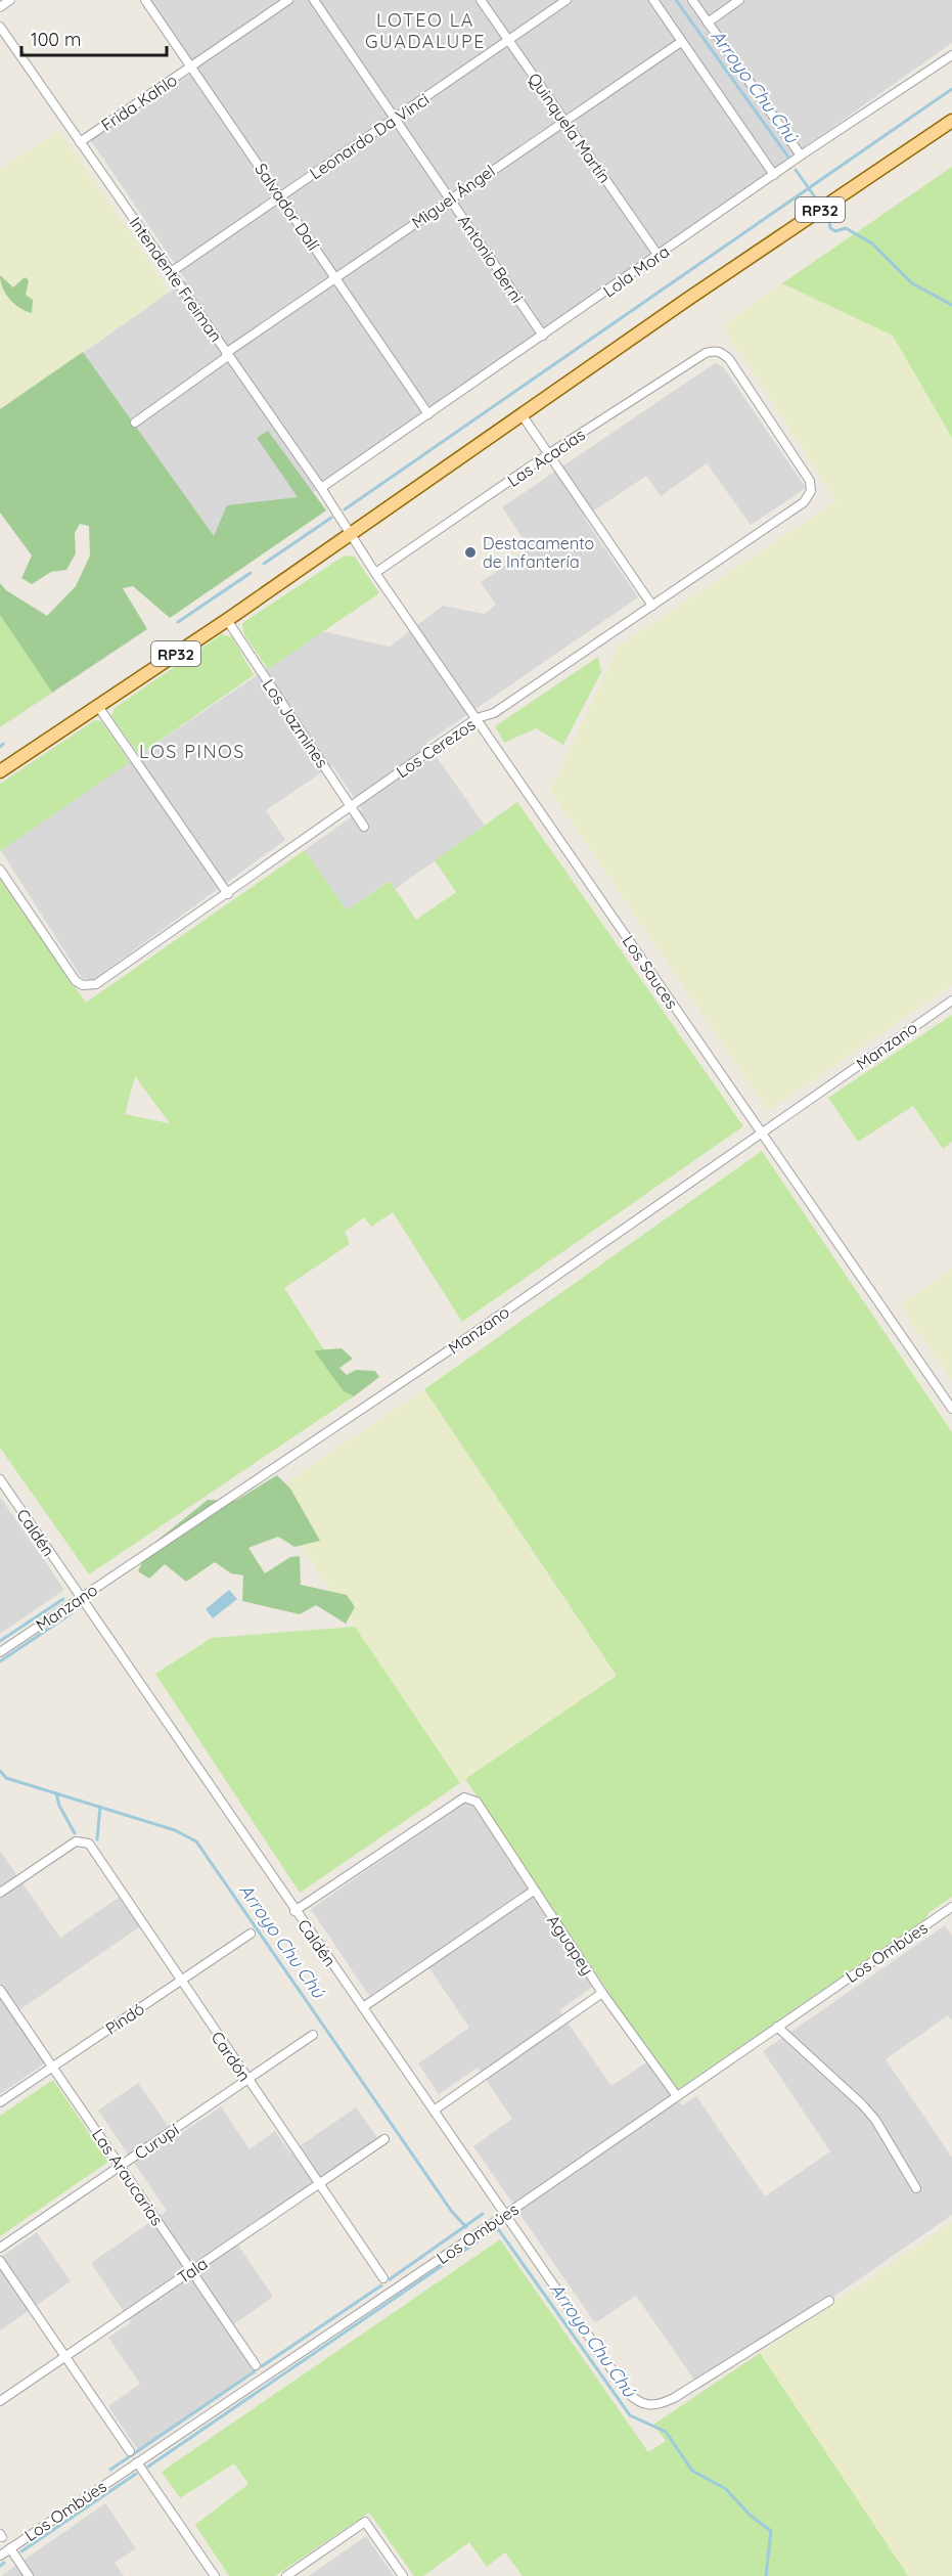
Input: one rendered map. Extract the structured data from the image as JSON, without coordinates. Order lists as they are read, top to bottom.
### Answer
{
  "streets": {
    "main road": ["RP32"],
    "street": [
      "Frida Kahlo",
      "Quinquela Martín",
      "Leonardo Da Vinci",
      "Miguel Ángel",
      "Salvador Dalí",
      "Antonio Berni",
      "Lola Mora",
      "Intendente Freiman",
      "Las Acacias",
      "Los Jazmines",
      "Los Cerezos",
      "Los Sauces",
      "Manzano",
      "Caldén",
      "Aguapey",
      "Los Ombúes",
      "Pindó",
      "Cardón",
      "Curupí",
      "Las Araucarias",
      "Tala"
    ]
  },
  "crossings": [
    ["Frida Kahlo", "Salvador Dalí"],
    ["Frida Kahlo", "Intendente Freiman"],
    ["Quinquela Martín", "Leonardo Da Vinci"],
    ["Quinquela Martín", "Miguel Ángel"],
    ["Quinquela Martín", "Lola Mora"],
    ["Leonardo Da Vinci", "Salvador Dalí"],
    ["Leonardo Da Vinci", "Antonio Berni"],
    ["Leonardo Da Vinci", "Intendente Freiman"],
    ["Miguel Ángel", "Salvador Dalí"],
    ["Miguel Ángel", "Antonio Berni"],
    ["Miguel Ángel", "Intendente Freiman"],
    ["Salvador Dalí", "Lola Mora"],
    ["RP32", "Intendente Freiman"],
    ["RP32", "Los Jazmines"],
    ["RP32", "Los Sauces"],
    ["Antonio Berni", "Lola Mora"],
    ["Lola Mora", "Intendente Freiman"],
    ["Intendente Freiman", "Los Sauces"],
    ["Las Acacias", "Los Cerezos"],
    ["Las Acacias", "Los Sauces"],
    ["Los Jazmines", "Los Cerezos"],
    ["Los Cerezos", "Los Sauces"],
    ["Los Sauces", "Manzano"],
    ["Manzano", "Caldén"],
    ["Caldén", "Aguapey"],
    ["Caldén", "Los Ombúes"],
    ["Aguapey", "Los Ombúes"],
    ["Pindó", "Cardón"],
    ["Pindó", "Las Araucarias"],
    ["Cardón", "Curupí"],
    ["Cardón", "Tala"],
    ["Curupí", "Las Araucarias"],
    ["Las Araucarias", "Tala"]
  ],
  "districts": ["LOTEO LA GUADALUPE", "LOS PINOS"],
  "water": ["Arroyo Chu Chú"],
  "places": ["Destacamento de Infantería"],
  "scale_bar": "100 m"
}
